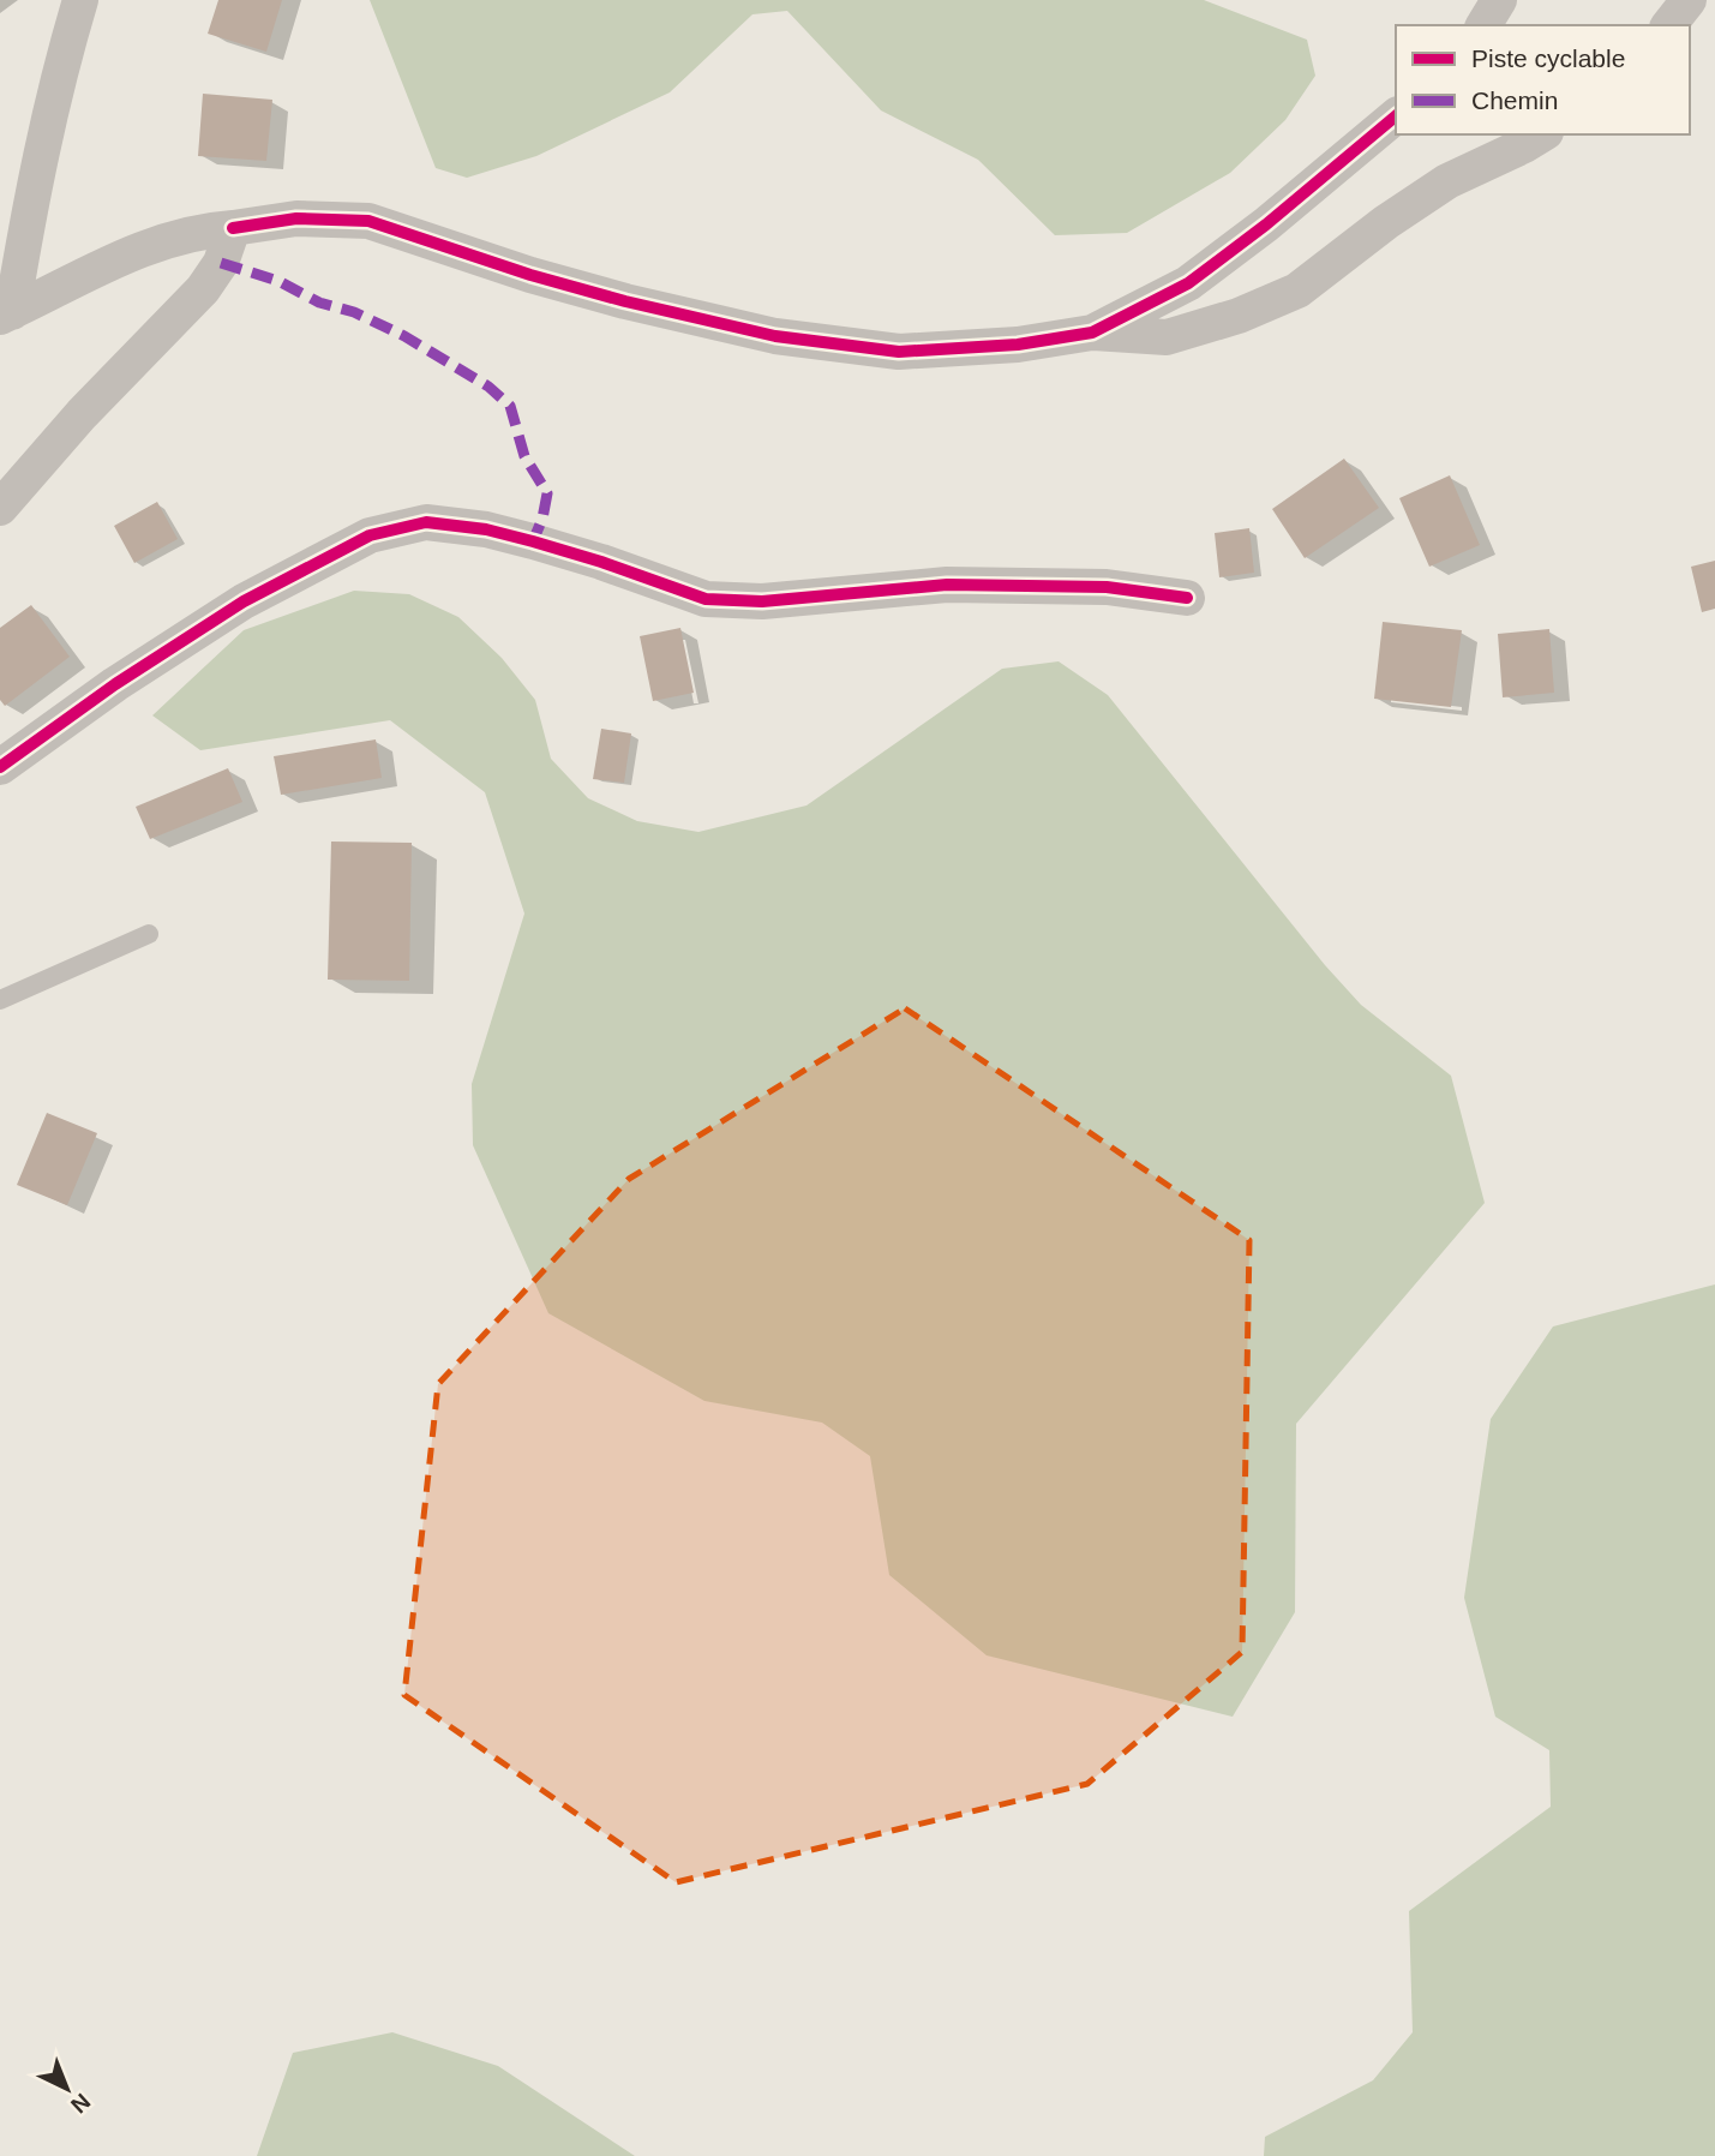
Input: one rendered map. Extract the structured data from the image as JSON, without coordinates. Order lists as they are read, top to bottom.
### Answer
{
  "legend": ["Piste cyclable", "Chemin"],
  "north": "bottom right"
}
